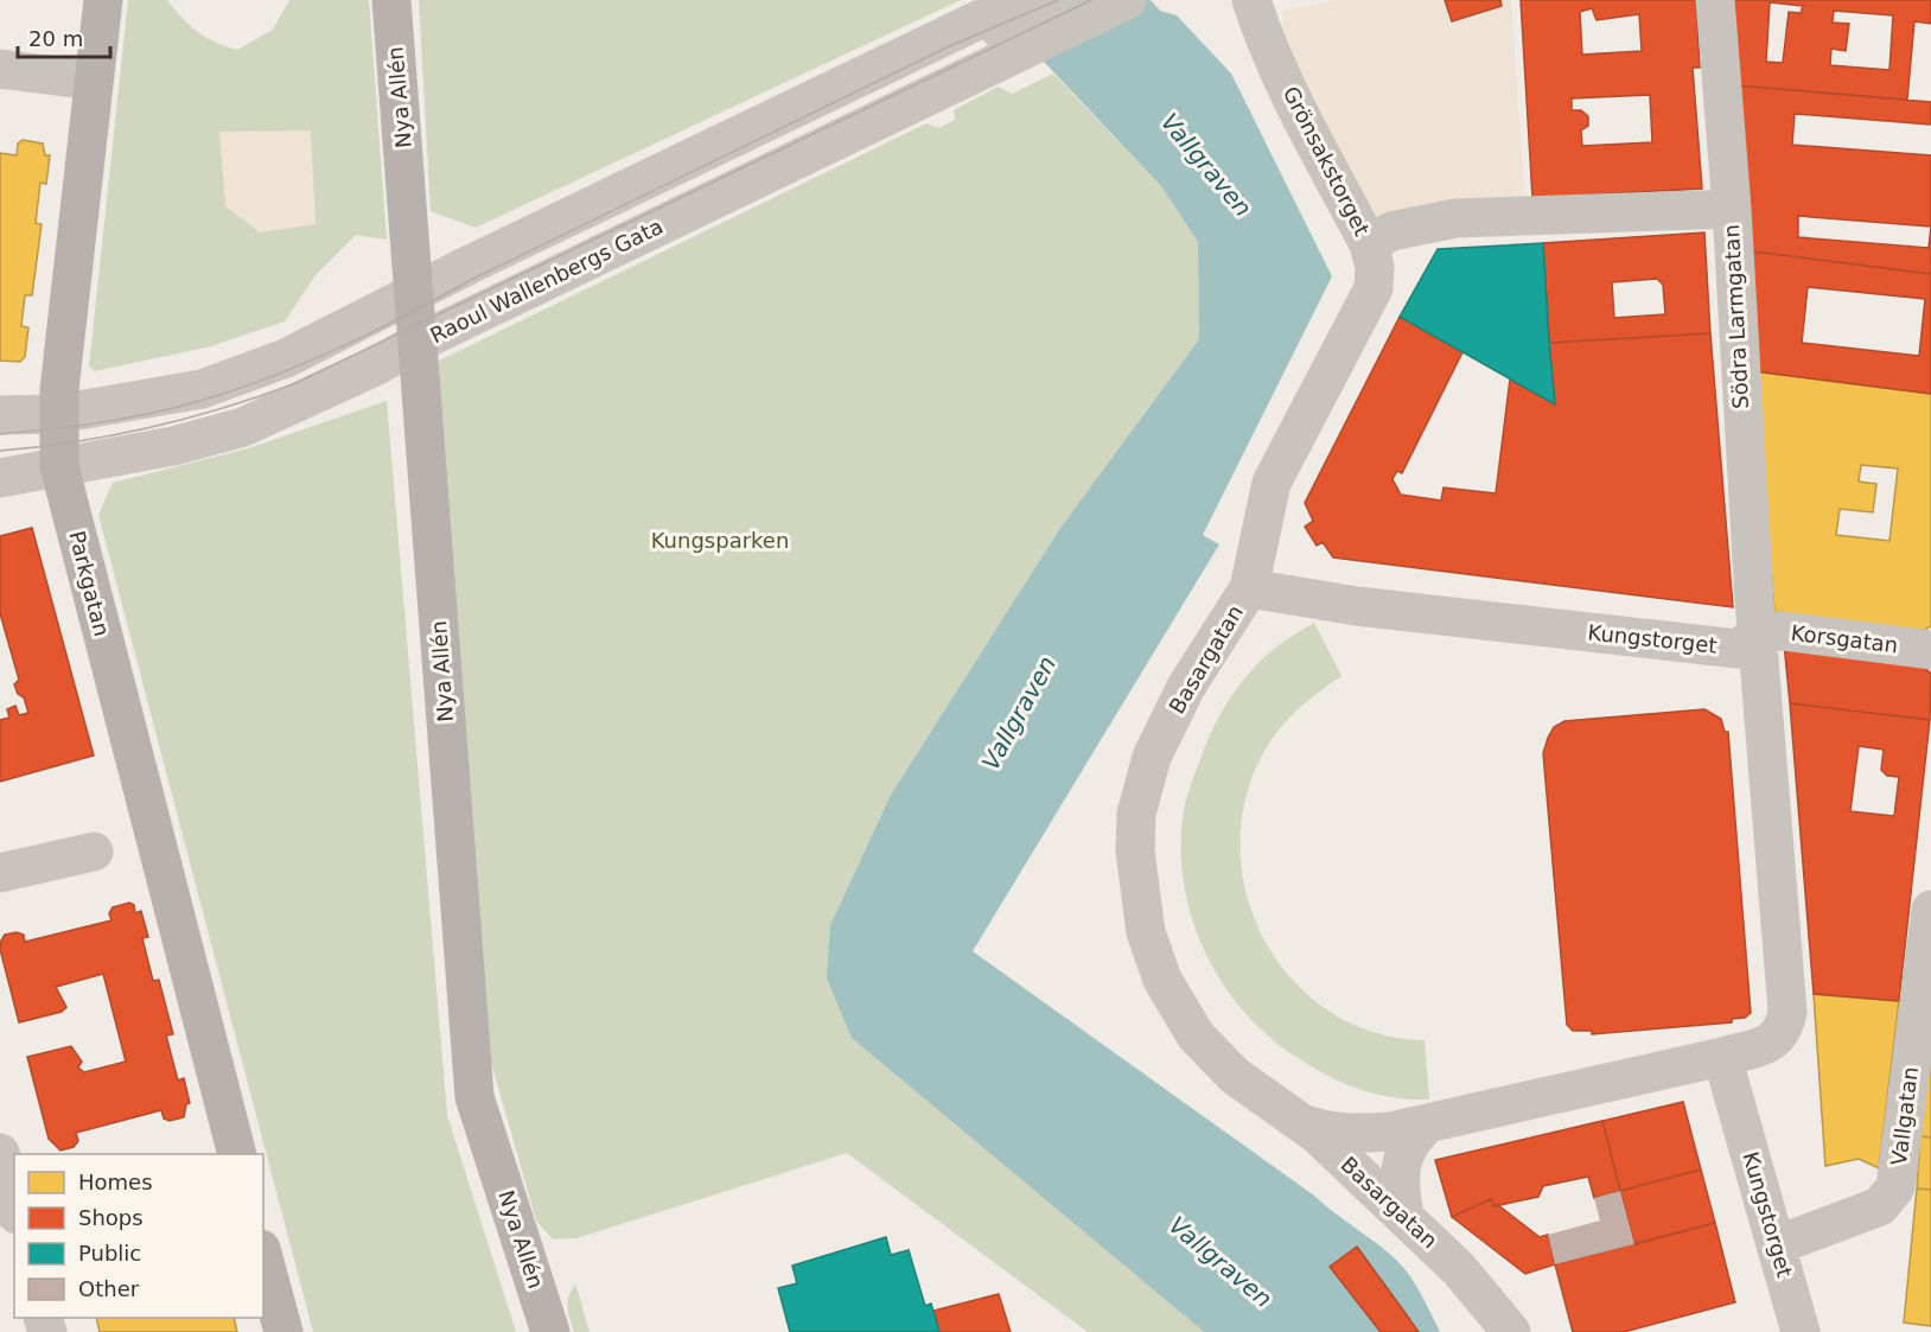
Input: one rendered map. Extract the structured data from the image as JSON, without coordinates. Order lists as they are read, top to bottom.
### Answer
{
  "streets": {
    "main road": ["Nya Allén", "Parkgatan"],
    "street": [
      "Grönsakstorget",
      "Raoul Wallenbergs Gata",
      "Södra Larmgatan",
      "Kungstorget",
      "Korsgatan",
      "Basargatan",
      "Vallgatan"
    ]
  },
  "crossings": [
    ["Nya Allén", "Raoul Wallenbergs Gata"],
    ["Grönsakstorget", "Södra Larmgatan"],
    ["Grönsakstorget", "Basargatan"],
    ["Raoul Wallenbergs Gata", "Parkgatan"],
    ["Södra Larmgatan", "Kungstorget"],
    ["Södra Larmgatan", "Korsgatan"],
    ["Kungstorget", "Korsgatan"],
    ["Kungstorget", "Basargatan"],
    ["Kungstorget", "Vallgatan"]
  ],
  "water": ["Vallgraven"],
  "parks": ["Kungsparken"],
  "legend": [
    "Homes",
    "Shops",
    "Public",
    "Other"
  ],
  "scale_bar": "20 m"
}
